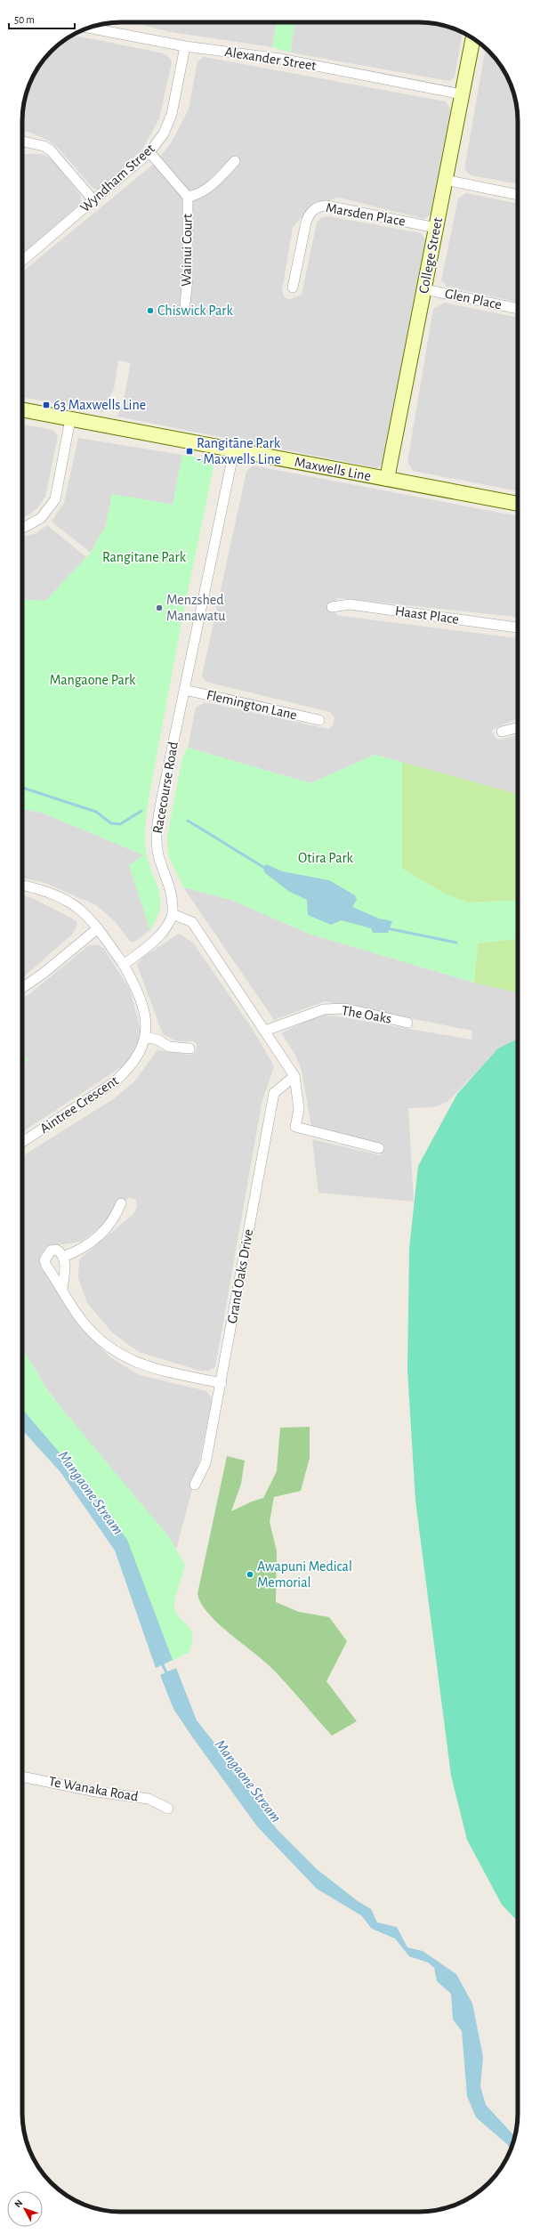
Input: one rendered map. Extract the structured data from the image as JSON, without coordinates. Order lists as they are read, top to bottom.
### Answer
{
  "streets": {
    "main road": ["College Street", "Maxwells Line"],
    "street": [
      "Alexander Street",
      "Wyndham Street",
      "Marsden Place",
      "Wainui Court",
      "Glen Place",
      "Haast Place",
      "Flemington Lane",
      "Racecourse Road",
      "The Oaks",
      "Aintree Crescent",
      "Grand Oaks Drive",
      "Te Wanaka Road"
    ]
  },
  "crossings": [
    ["Alexander Street", "Wyndham Street"],
    ["Alexander Street", "College Street"],
    ["Wyndham Street", "Wainui Court"],
    ["Marsden Place", "College Street"],
    ["College Street", "Glen Place"],
    ["College Street", "Maxwells Line"],
    ["Maxwells Line", "Racecourse Road"],
    ["Flemington Lane", "Racecourse Road"]
  ],
  "water": ["Mangaone Stream"],
  "parks": ["Rangitane Park", "Mangaone Park", "Otira Park"],
  "places": {
    "other": ["Chiswick Park", "Menzshed Manawatu", "Awapuni Medical Memorial"],
    "transit": ["63 Maxwells Line", "Rangitāne Park - Maxwells Line"]
  },
  "scale_bar": "50 m",
  "north": "top left"
}
